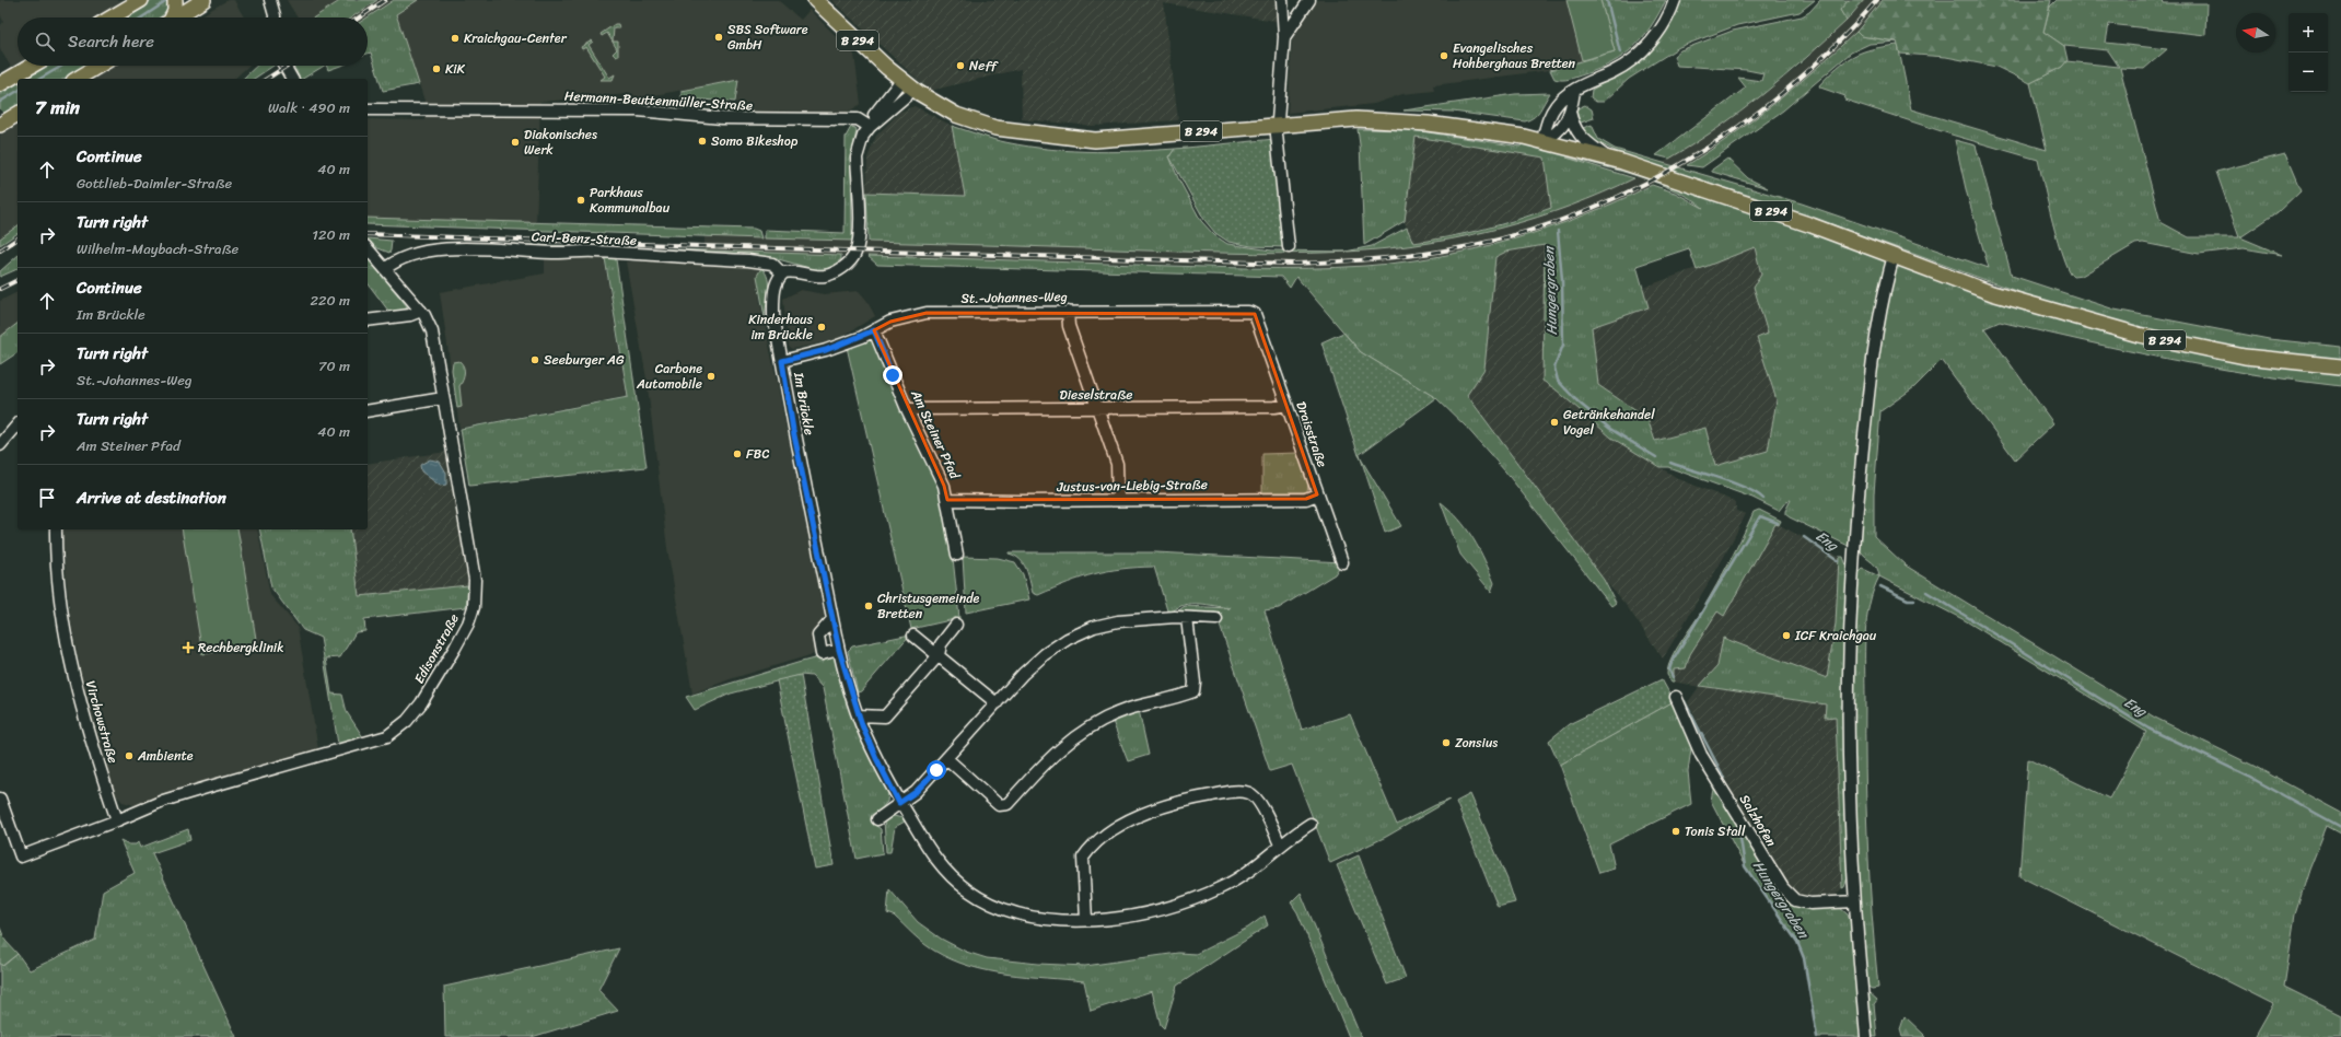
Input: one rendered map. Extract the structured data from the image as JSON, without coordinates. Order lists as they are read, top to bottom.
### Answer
{
  "streets": {
    "main road": ["B 294"],
    "street": [
      "Hermann-Beuttenmüller-Straße",
      "Carl-Benz-Straße",
      "St.-Johannes-Weg",
      "Dieselstraße",
      "Im Brückle",
      "Am Steiner Pfad",
      "Draisstraße",
      "Justus-von-Liebig-Straße",
      "Edisonstraße",
      "Virchowstraße",
      "Salzhofen"
    ]
  },
  "crossings": [
    ["Carl-Benz-Straße", "Im Brückle"],
    ["Carl-Benz-Straße", "Edisonstraße"],
    ["St.-Johannes-Weg", "Im Brückle"],
    ["St.-Johannes-Weg", "Am Steiner Pfad"],
    ["St.-Johannes-Weg", "Draisstraße"],
    ["Dieselstraße", "Am Steiner Pfad"],
    ["Dieselstraße", "Draisstraße"],
    ["Am Steiner Pfad", "Justus-von-Liebig-Straße"],
    ["Draisstraße", "Justus-von-Liebig-Straße"],
    ["Edisonstraße", "Virchowstraße"]
  ],
  "water": ["Hungergraben", "Eng"],
  "places": {
    "other": [
      "SBS Software GmbH",
      "Kraichgau-Center",
      "Evangelisches Hohberghaus Bretten",
      "Neff",
      "KiK",
      "Somo Bikeshop",
      "Diakonisches Werk",
      "Parkhaus Kommunalbau",
      "Kinderhaus im Brückle",
      "Seeburger AG",
      "Carbone Automobile",
      "Getränkehandel Vogel",
      "FBC",
      "Christusgemeinde Bretten",
      "ICF Kraichgau",
      "Zonsius",
      "Ambiente",
      "Tonis Stall"
    ],
    "health": ["Rechbergklinik"]
  },
  "north": "left",
  "page": {
    "map_buttons": ["+", "−"],
    "search": "Search here",
    "heading": ["7 min", "Walk · 490 m"],
    "list": [
      ["Continue", "Gottlieb-Daimler-Straße", "40 m"],
      ["Turn right", "Wilhelm-Maybach-Straße", "120 m"],
      ["Continue", "Im Brückle", "220 m"],
      ["Turn right", "St.-Johannes-Weg", "70 m"],
      ["Turn right", "Am Steiner Pfad", "40 m"],
      "Arrive at destination"
    ]
  }
}
